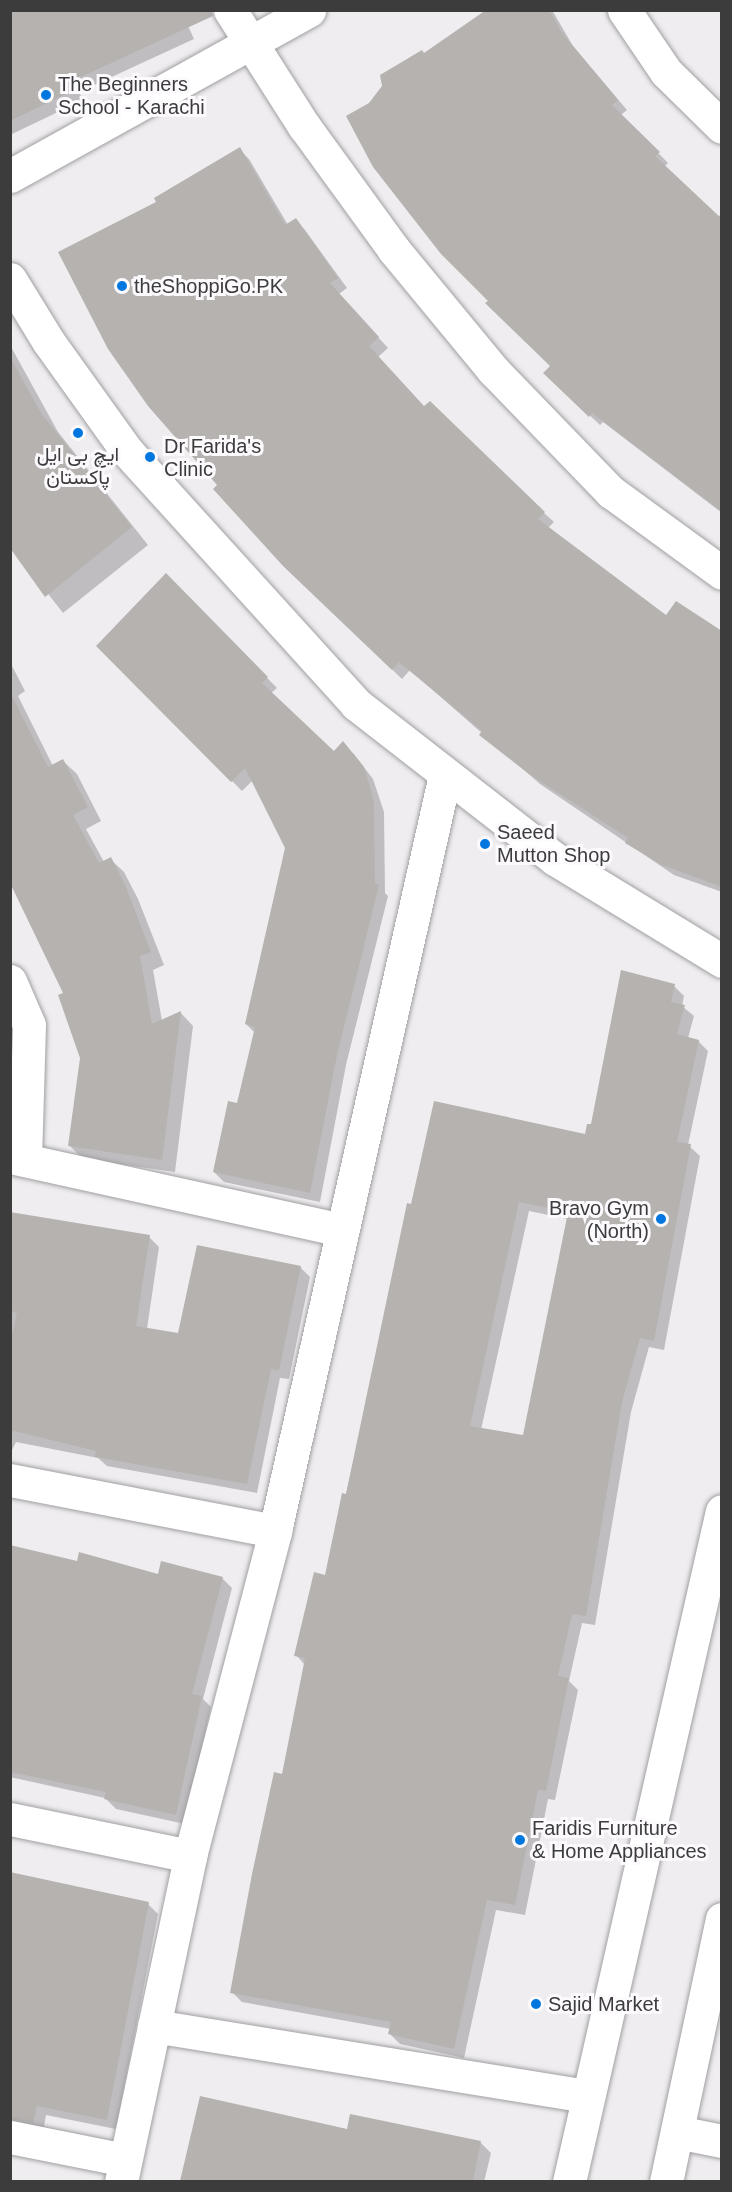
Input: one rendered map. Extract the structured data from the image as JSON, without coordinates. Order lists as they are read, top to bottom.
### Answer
{
  "places": [
    "The Beginners School - Karachi",
    "theShoppiGo.PK",
    "ایچ بی ایل پاکستان",
    "Dr Farida's Clinic",
    "Saeed Mutton Shop",
    "Bravo Gym (North)",
    "Faridis Furniture & Home Appliances",
    "Sajid Market"
  ]
}
